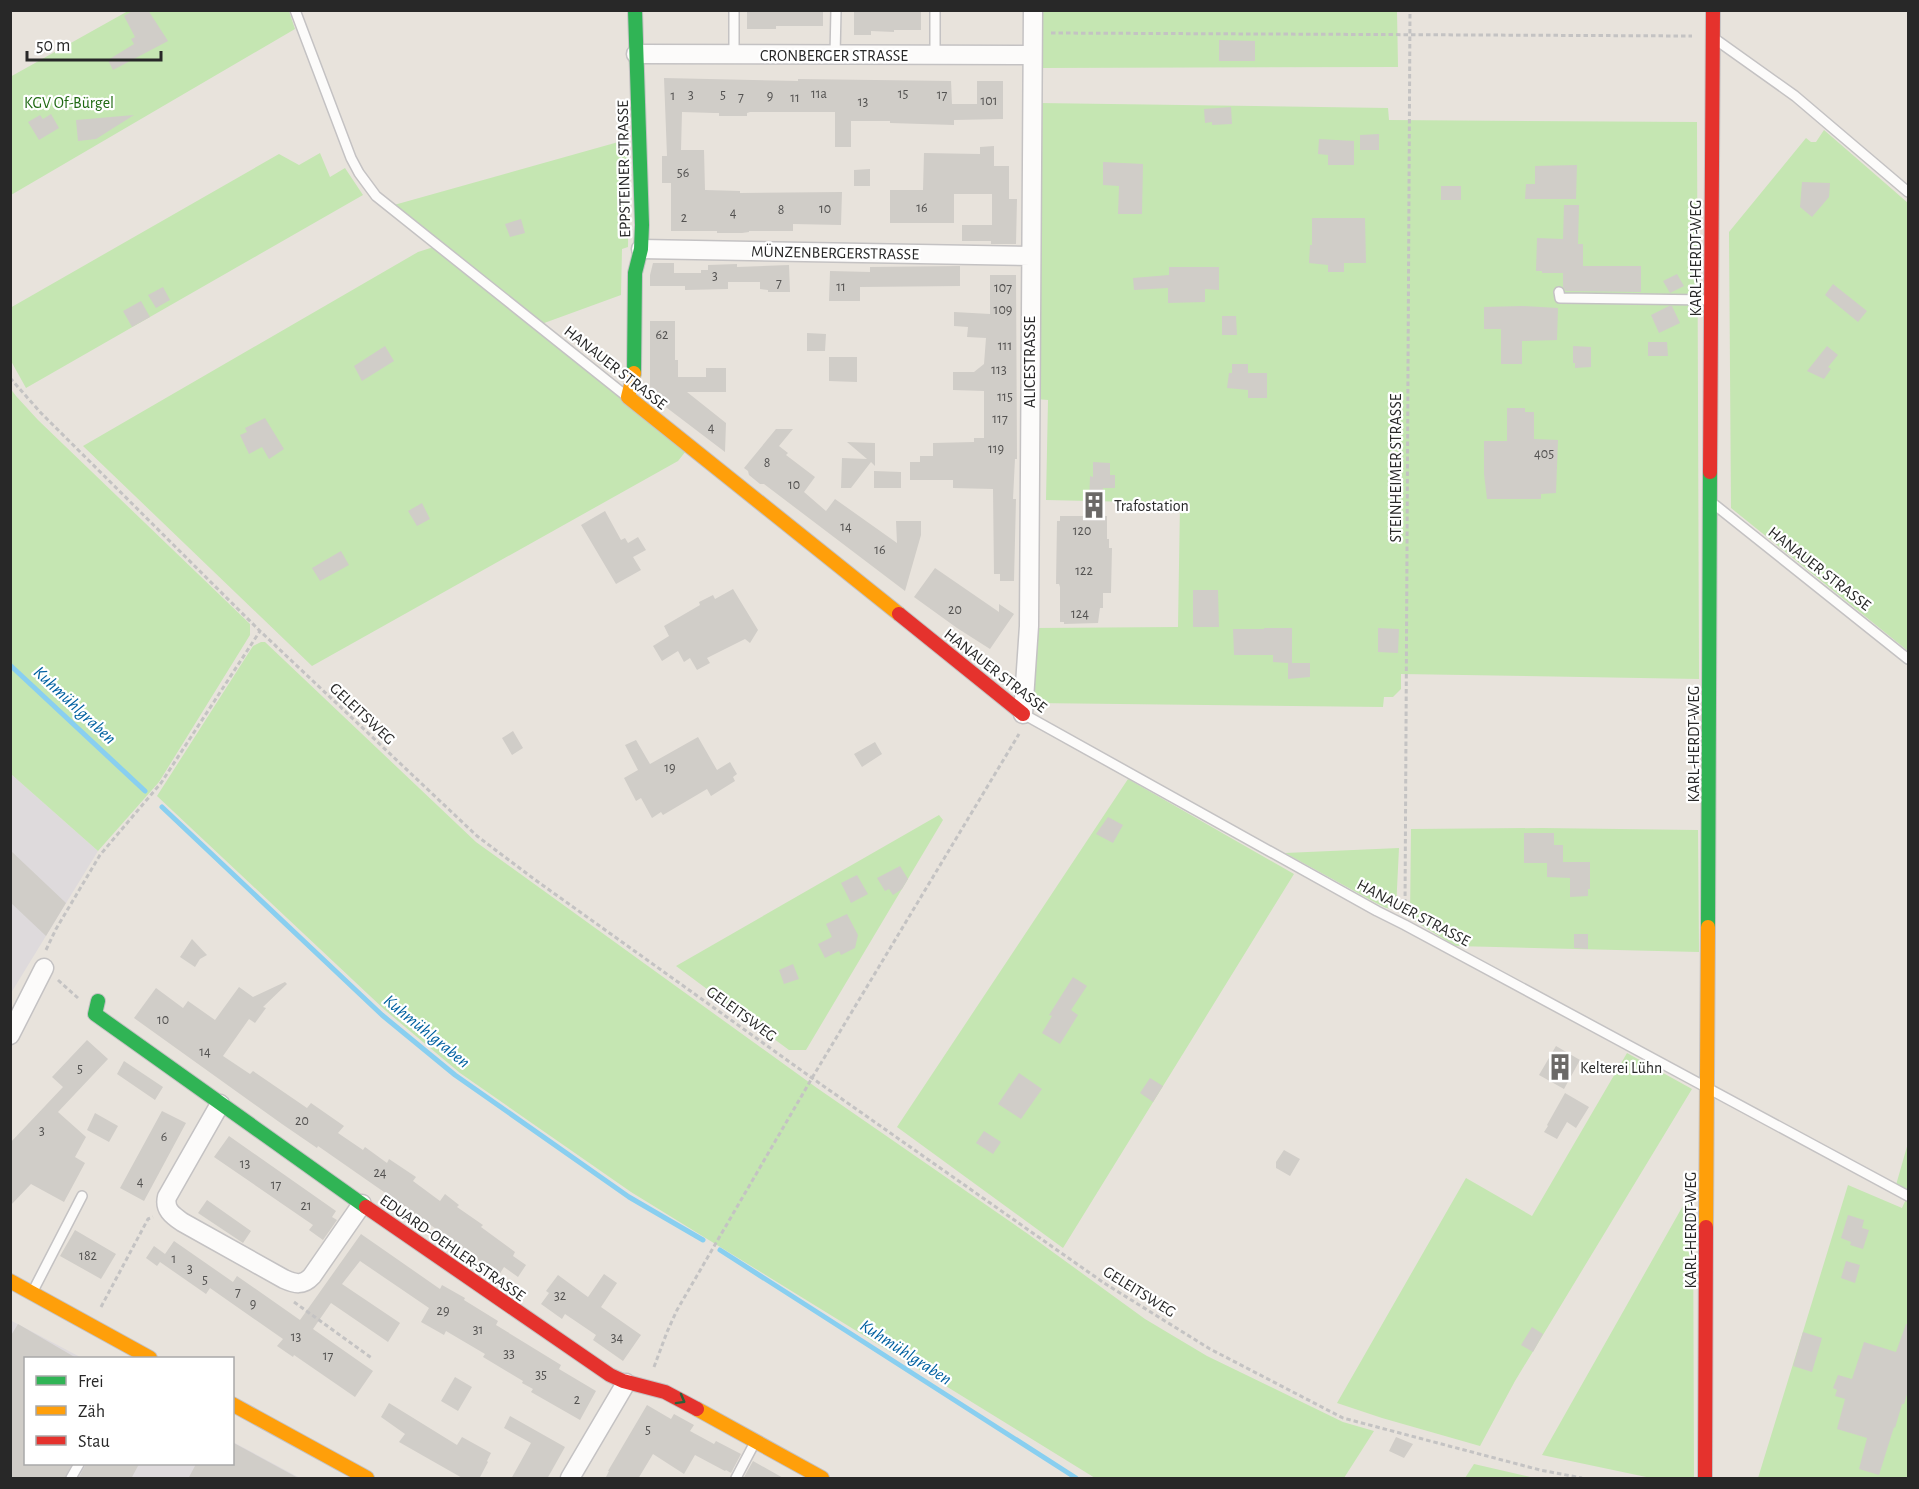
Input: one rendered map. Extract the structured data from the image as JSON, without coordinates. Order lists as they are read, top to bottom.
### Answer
{
  "streets": {
    "street": [
      "CRONBERGER STRASSE",
      "EPPSTEINER STRASSE",
      "MÜNZENBERGERSTRASSE",
      "KARL-HERDT-WEG",
      "ALICESTRASSE",
      "HANAUER STRASSE",
      "EDUARD-OEHLER-STRASSE"
    ],
    "path": ["STEINHEIMER STRASSE", "GELEITSWEG"]
  },
  "crossings": [
    ["CRONBERGER STRASSE", "EPPSTEINER STRASSE"],
    ["CRONBERGER STRASSE", "ALICESTRASSE"],
    ["EPPSTEINER STRASSE", "MÜNZENBERGERSTRASSE"],
    ["EPPSTEINER STRASSE", "HANAUER STRASSE"],
    ["MÜNZENBERGERSTRASSE", "ALICESTRASSE"],
    ["KARL-HERDT-WEG", "HANAUER STRASSE"],
    ["ALICESTRASSE", "HANAUER STRASSE"],
    ["HANAUER STRASSE", "STEINHEIMER STRASSE"]
  ],
  "water": ["Kuhmühlgraben"],
  "parks": ["KGV Of-Bürgel"],
  "places": {
    "building": ["Trafostation", "Kelterei Lühn"]
  },
  "house_numbers": [
    "11a",
    "15",
    "3",
    "5",
    "17",
    "1",
    "9",
    "7",
    "11",
    "101",
    "13",
    "56",
    "16",
    "10",
    "8",
    "4",
    "2",
    "3",
    "7",
    "11",
    "107",
    "109",
    "62",
    "111",
    "113",
    "115",
    "117",
    "4",
    "119",
    "405",
    "8",
    "10",
    "14",
    "120",
    "16",
    "122",
    "20",
    "124",
    "19",
    "10",
    "14",
    "5",
    "20",
    "3",
    "6",
    "13",
    "24",
    "4",
    "17",
    "21",
    "182",
    "1",
    "3",
    "5",
    "7",
    "32",
    "9",
    "29",
    "31",
    "13",
    "34",
    "33",
    "17",
    "35",
    "2",
    "5"
  ],
  "legend": ["Frei", "Zäh", "Stau"],
  "scale_bar": "50 m"
}
